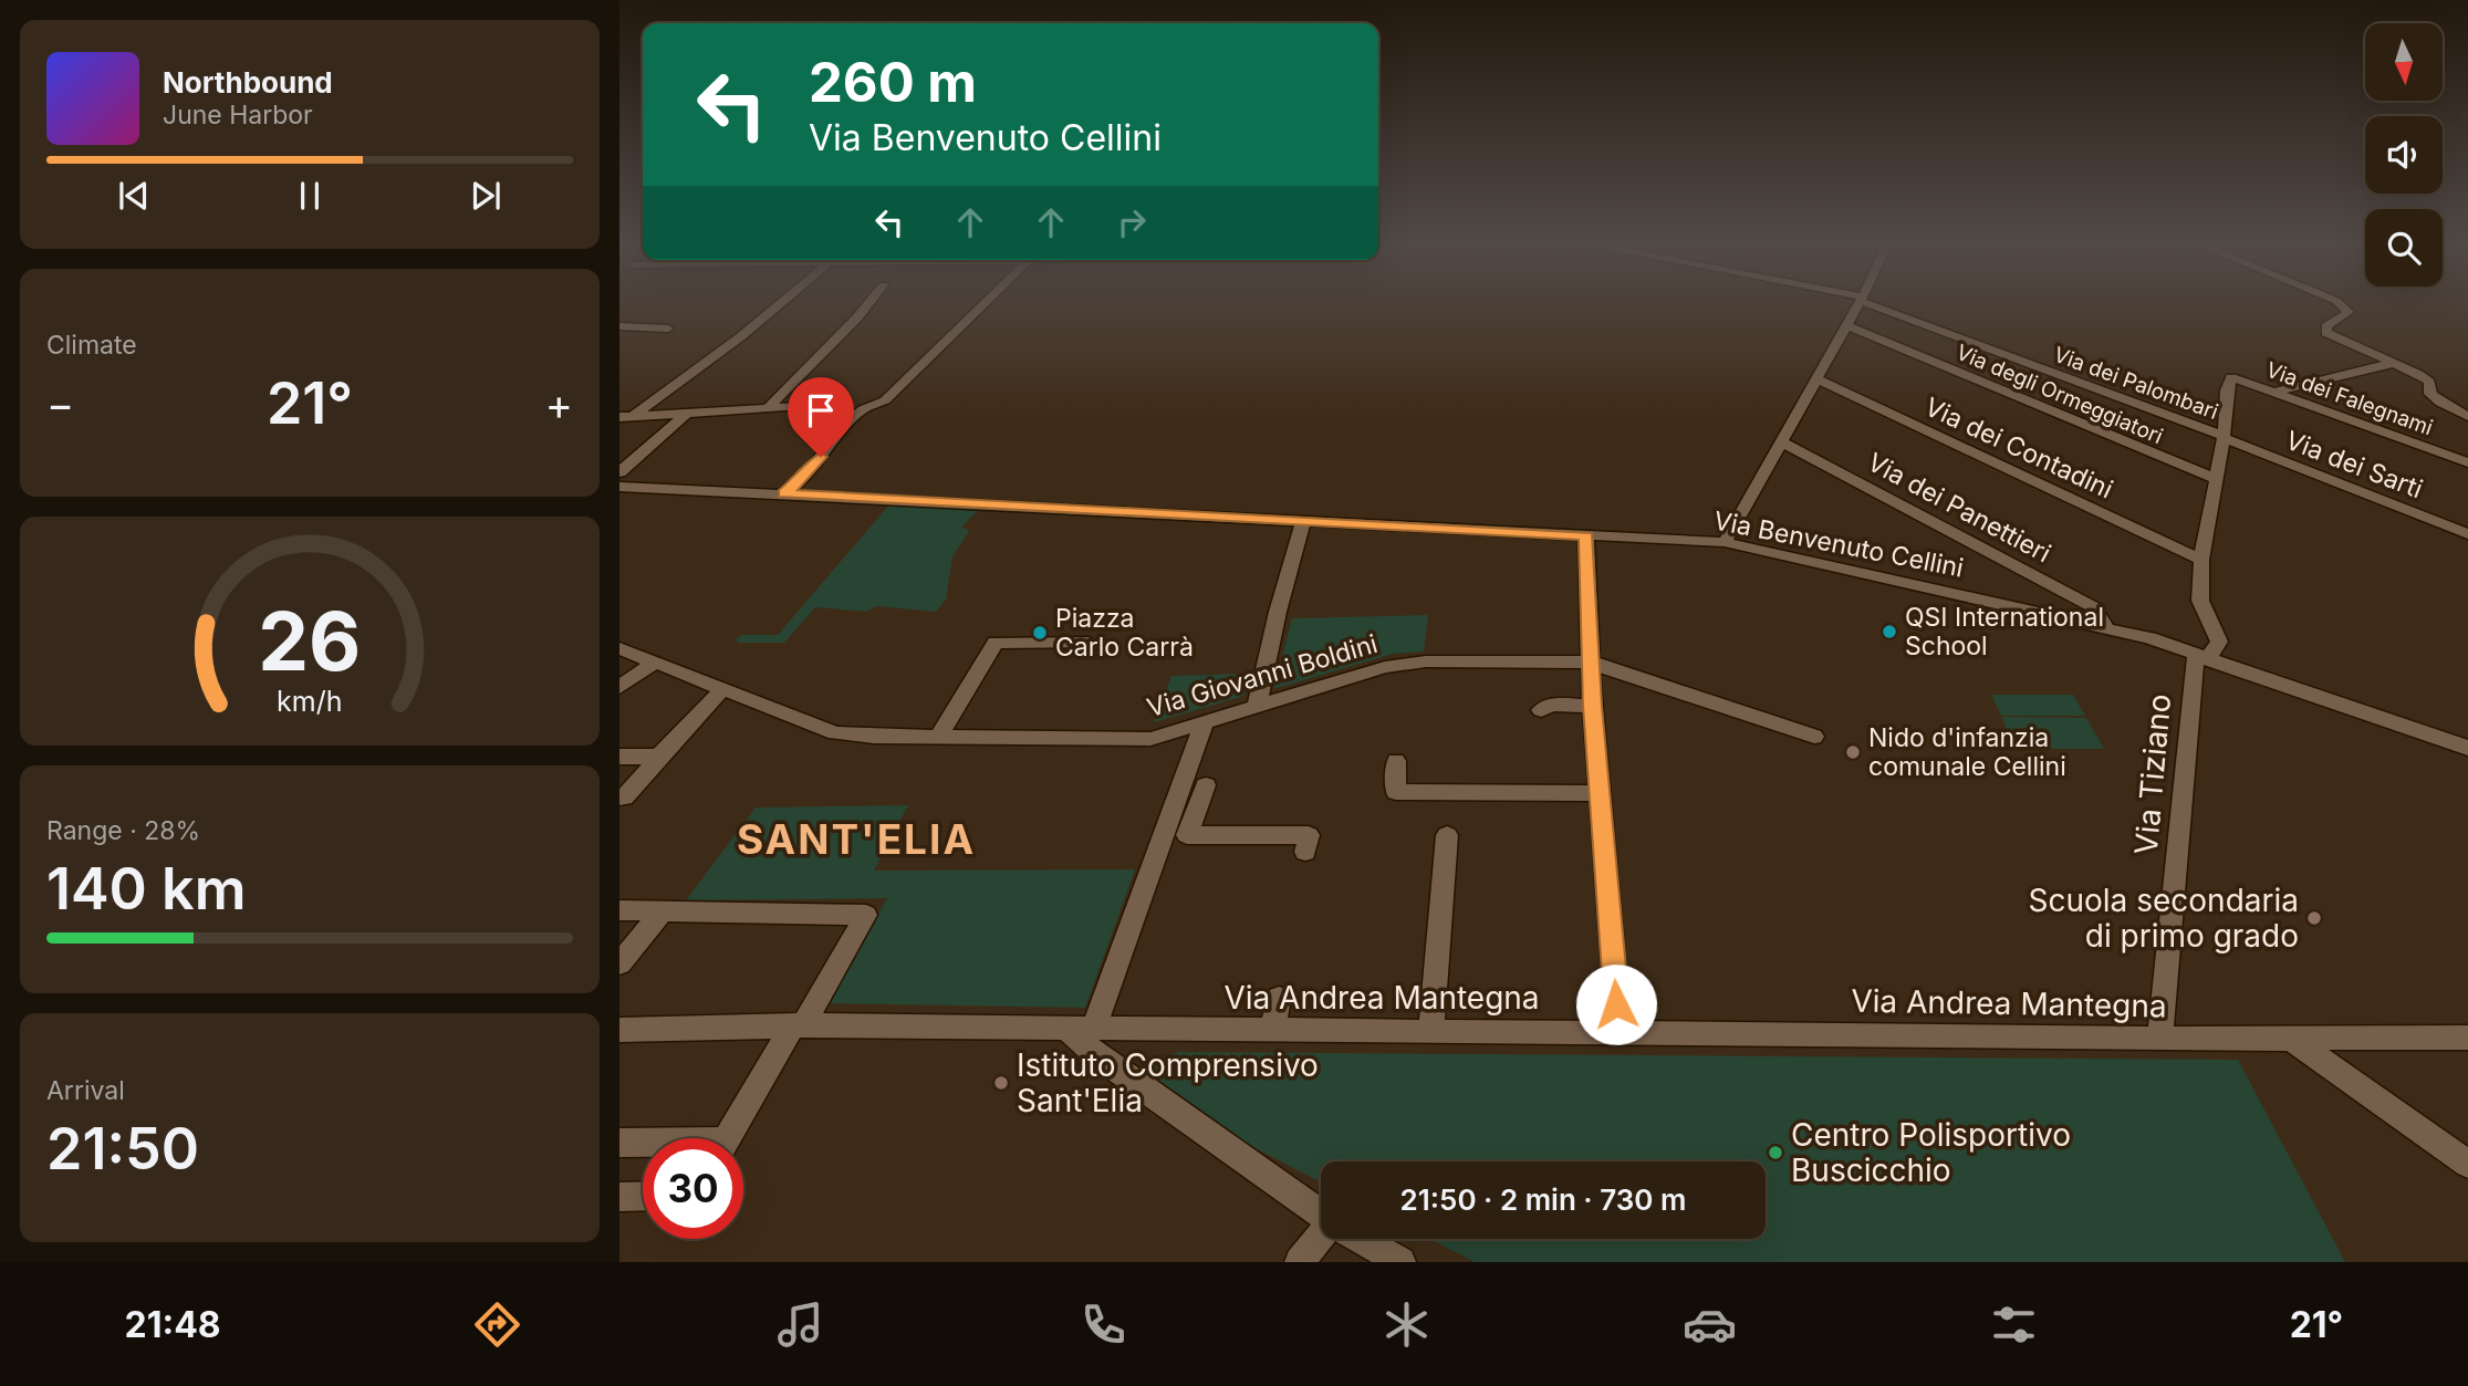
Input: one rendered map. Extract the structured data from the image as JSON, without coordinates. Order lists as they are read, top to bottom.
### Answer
{
  "streets": {
    "street": [
      "Via dei Palombari",
      "Via degli Ormeggiatori",
      "Via dei Falegnami",
      "Via dei Contadini",
      "Via dei Sarti",
      "Via dei Panettieri",
      "Via Benvenuto Cellini",
      "Via Giovanni Boldini",
      "Via Tiziano",
      "Via Andrea Mantegna"
    ]
  },
  "crossings": [
    ["Via dei Palombari", "Via dei Falegnami"],
    ["Via dei Palombari", "Via dei Sarti"],
    ["Via dei Falegnami", "Via dei Sarti"],
    ["Via dei Contadini", "Via Tiziano"],
    ["Via dei Panettieri", "Via Benvenuto Cellini"],
    ["Via Benvenuto Cellini", "Via Tiziano"],
    ["Via Tiziano", "Via Andrea Mantegna"]
  ],
  "districts": ["SANT'ELIA"],
  "places": [
    "QSI International School",
    "Piazza Carlo Carrà",
    "Nido d'infanzia comunale Cellini",
    "Scuola secondaria di primo grado",
    "Istituto Comprensivo Sant'Elia",
    "Centro Polisportivo Buscicchio"
  ],
  "north": "bottom",
  "page": {
    "turn": ["260 m", "Via Benvenuto Cellini"],
    "song": ["Northbound", "June Harbor"],
    "tile": [
      "Climate",
      ["Range · 28%", "140 km"],
      ["Arrival", "21:50"]
    ],
    "heat": ["−", "21°", "+"],
    "limit": "30",
    "trip": "21:50 · 2 min · 730 m",
    "tabs": ["21:48", "21°"],
    "gauge": ["26", "km/h"]
  }
}
